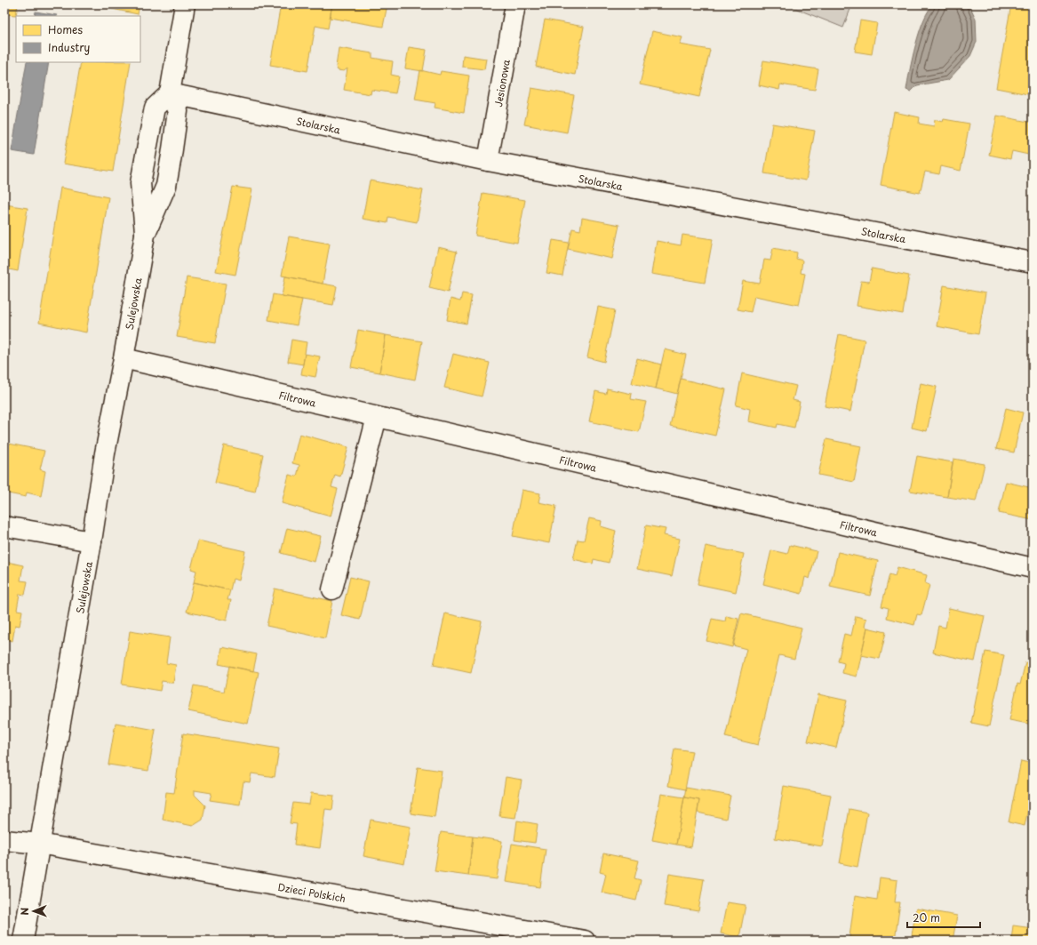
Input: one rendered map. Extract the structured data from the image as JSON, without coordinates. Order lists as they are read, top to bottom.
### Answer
{
  "streets": {
    "street": [
      "Jesionowa",
      "Stolarska",
      "Sulejowska",
      "Filtrowa",
      "Dzieci Polskich"
    ]
  },
  "crossings": [
    ["Jesionowa", "Stolarska"],
    ["Stolarska", "Sulejowska"],
    ["Sulejowska", "Filtrowa"],
    ["Sulejowska", "Dzieci Polskich"]
  ],
  "legend": ["Homes", "Industry"],
  "scale_bar": "20 m",
  "north": "left"
}
